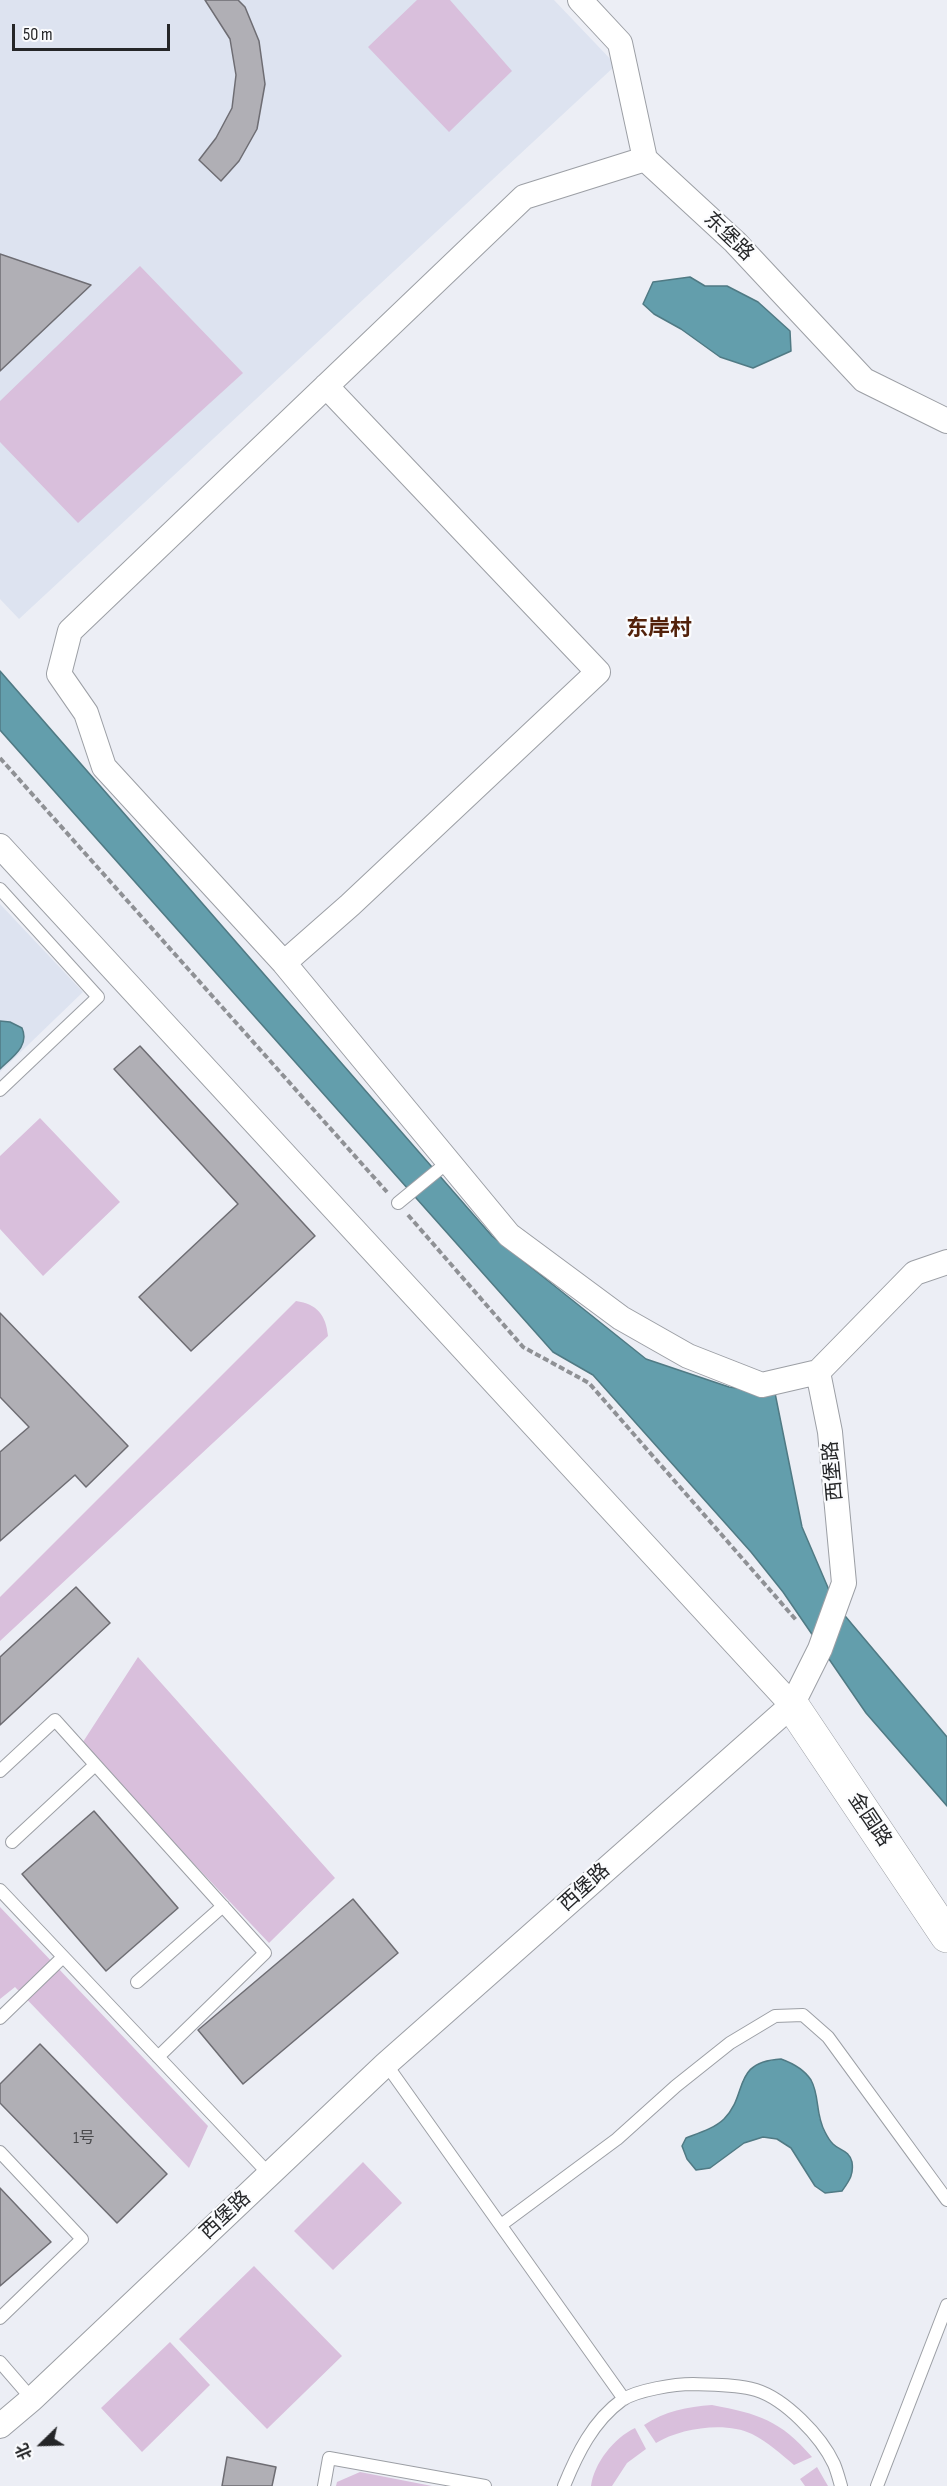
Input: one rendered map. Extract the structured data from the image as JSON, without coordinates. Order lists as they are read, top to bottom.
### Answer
{
  "streets": {
    "street": ["东堡路", "西堡路", "金园路"]
  },
  "crossings": [
    ["西堡路", "金园路"]
  ],
  "districts": ["东岸村"],
  "house_numbers": ["1号"],
  "scale_bar": "50 m",
  "north": "bottom left"
}
